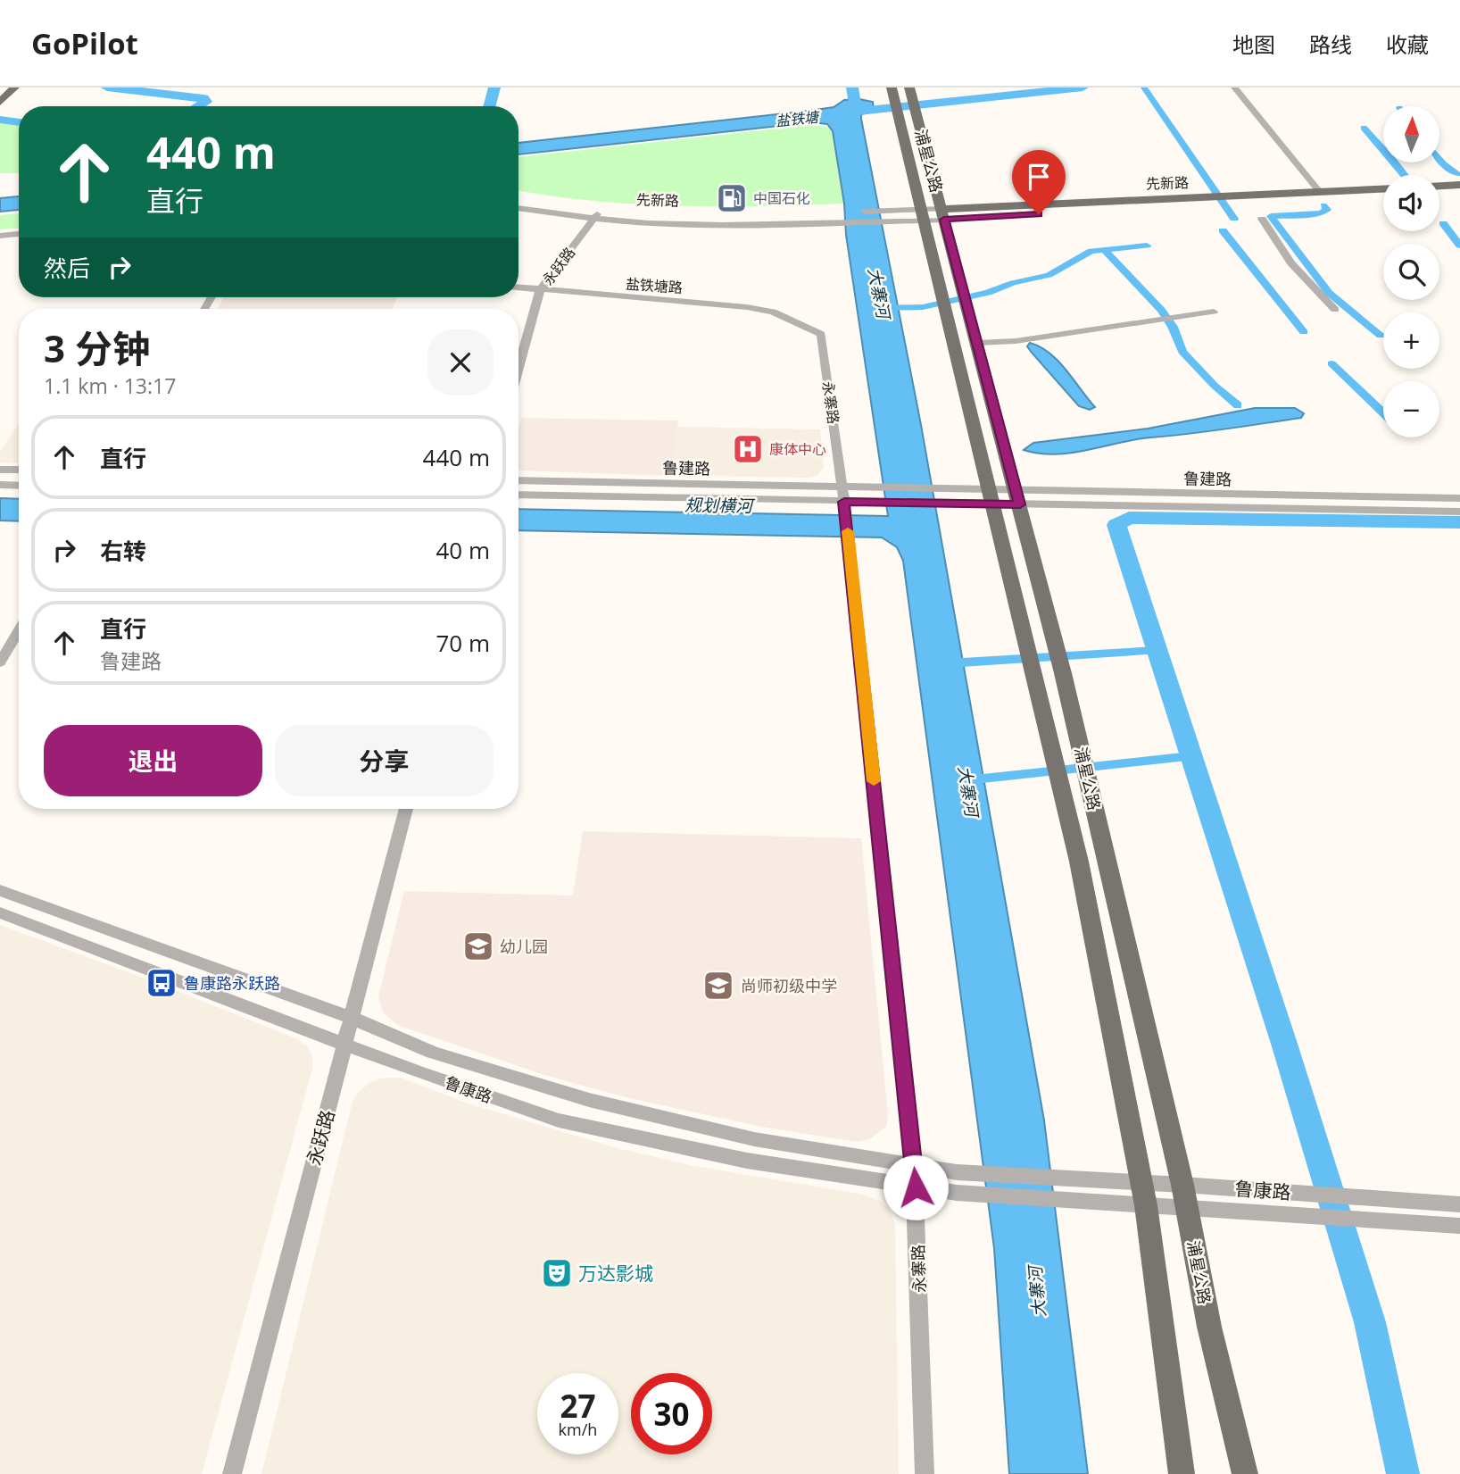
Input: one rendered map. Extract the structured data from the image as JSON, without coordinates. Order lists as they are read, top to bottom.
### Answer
{
  "streets": {
    "main road": ["浦星公路", "先新路"],
    "street": [
      "永跃路",
      "盐铁塘路",
      "永寨路",
      "鲁建路",
      "鲁康路"
    ]
  },
  "crossings": [
    ["浦星公路", "先新路"],
    ["浦星公路", "鲁建路"],
    ["浦星公路", "鲁康路"],
    ["先新路", "永跃路"],
    ["永跃路", "盐铁塘路"],
    ["永跃路", "鲁康路"],
    ["盐铁塘路", "永寨路"],
    ["永寨路", "鲁建路"],
    ["永寨路", "鲁康路"]
  ],
  "water": ["盐铁塘", "大寨河", "规划横河"],
  "places": {
    "fuel station": ["中国石化"],
    "hospital": ["康体中心"],
    "school or university": ["幼儿园", "尚师初级中学"],
    "bus stop": ["鲁康路永跃路"],
    "theatre": ["万达影城"]
  },
  "north": "top",
  "page": {
    "header": "GoPilot",
    "nav": ["地图", "路线", "收藏"],
    "map_buttons": ["+", "−"],
    "turn": ["440 m", "直行"],
    "then": "然后",
    "heading": ["3 分钟", "1.1 km · 13:17"],
    "list": [
      {
        "name": "直行",
        "value": "440 m"
      },
      {
        "name": "右转",
        "value": "40 m"
      },
      {
        "name": "直行",
        "note": "鲁建路",
        "value": "70 m"
      }
    ],
    "buttons": ["退出", "分享"],
    "speed": "27 km/h",
    "limit": "30"
  }
}
